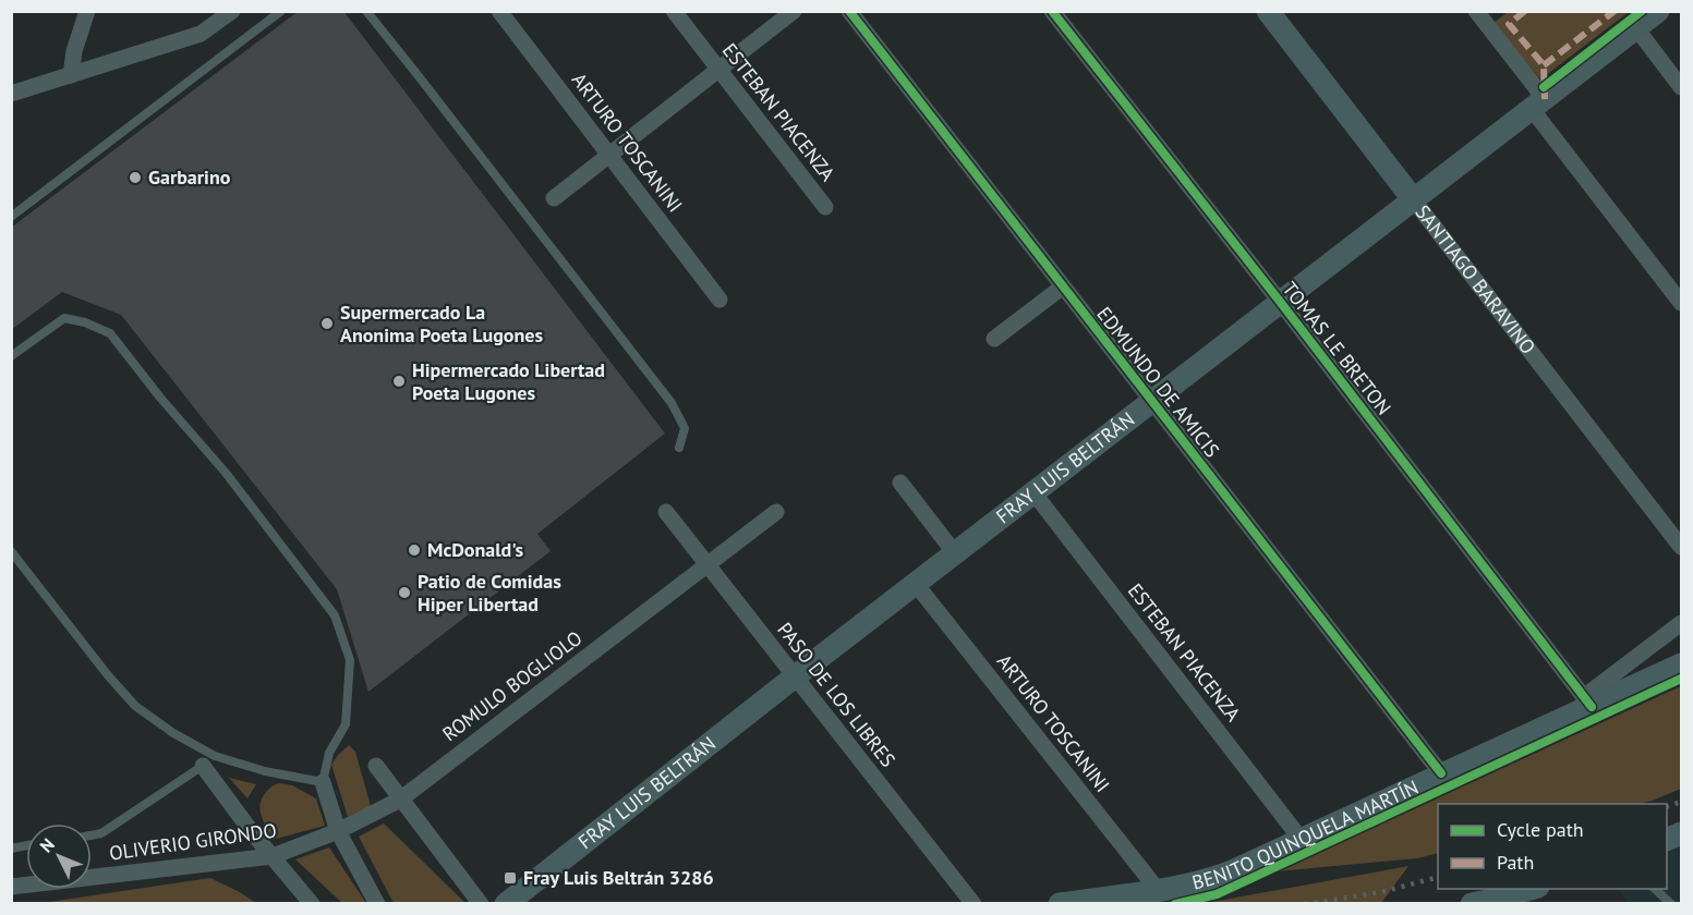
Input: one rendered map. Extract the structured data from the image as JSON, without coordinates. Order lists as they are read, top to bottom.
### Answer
{
  "streets": {
    "main road": ["SANTIAGO BARAVINO", "FRAY LUIS BELTRÁN", "BENITO QUINQUELA MARTÍN"],
    "street": [
      "ESTEBAN PIACENZA",
      "ARTURO TOSCANINI",
      "TOMAS LE BRETON",
      "EDMUNDO DE AMICIS",
      "ROMULO BOGLIOLO",
      "PASO DE LOS LIBRES",
      "OLIVERIO GIRONDO"
    ]
  },
  "crossings": [
    ["ESTEBAN PIACENZA", "FRAY LUIS BELTRÁN"],
    ["ESTEBAN PIACENZA", "BENITO QUINQUELA MARTÍN"],
    ["ARTURO TOSCANINI", "FRAY LUIS BELTRÁN"],
    ["ARTURO TOSCANINI", "BENITO QUINQUELA MARTÍN"],
    ["SANTIAGO BARAVINO", "FRAY LUIS BELTRÁN"],
    ["TOMAS LE BRETON", "FRAY LUIS BELTRÁN"],
    ["TOMAS LE BRETON", "BENITO QUINQUELA MARTÍN"],
    ["EDMUNDO DE AMICIS", "FRAY LUIS BELTRÁN"],
    ["EDMUNDO DE AMICIS", "BENITO QUINQUELA MARTÍN"],
    ["FRAY LUIS BELTRÁN", "PASO DE LOS LIBRES"],
    ["ROMULO BOGLIOLO", "PASO DE LOS LIBRES"],
    ["ROMULO BOGLIOLO", "OLIVERIO GIRONDO"]
  ],
  "places": {
    "other": [
      "Garbarino",
      "Supermercado La Anonima Poeta Lugones",
      "Hipermercado Libertad Poeta Lugones",
      "McDonald's",
      "Patio de Comidas Hiper Libertad"
    ],
    "transit": ["Fray Luis Beltrán 3286"]
  },
  "legend": ["Cycle path", "Path"],
  "north": "top left"
}
